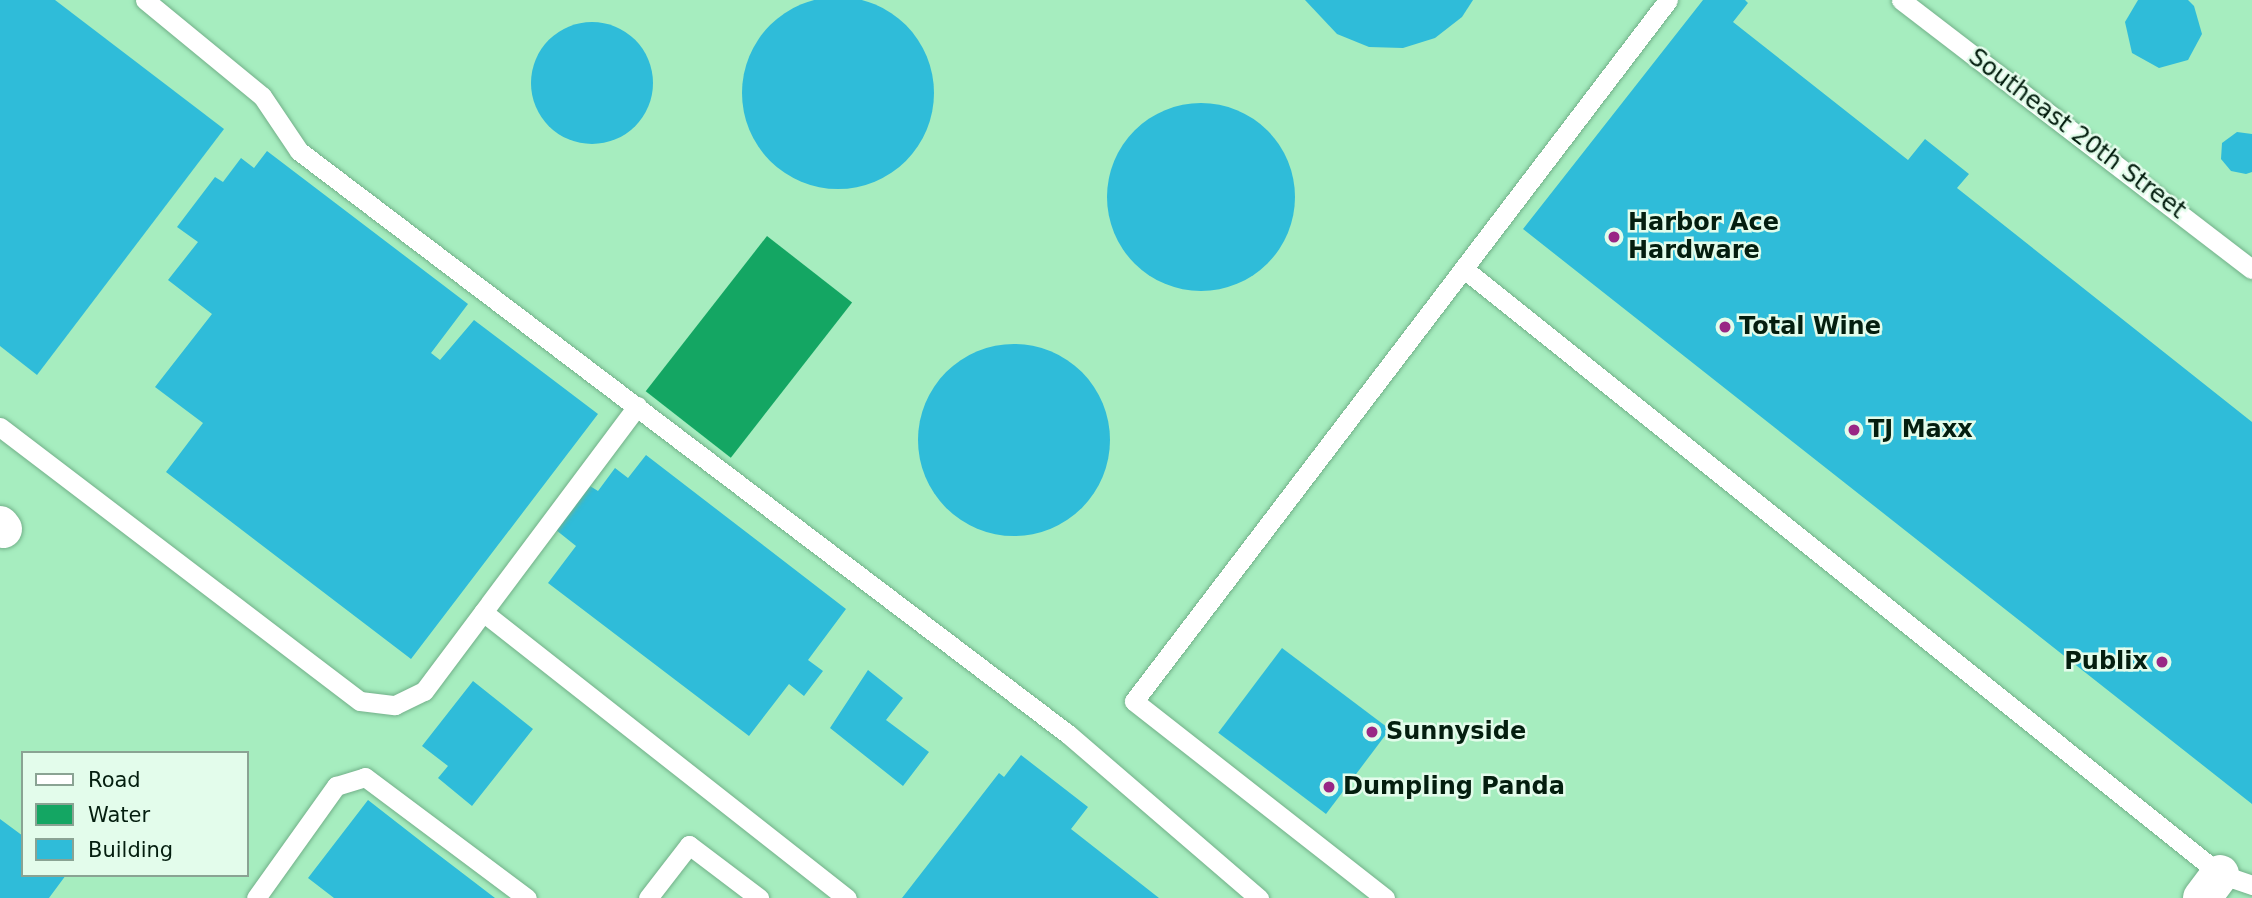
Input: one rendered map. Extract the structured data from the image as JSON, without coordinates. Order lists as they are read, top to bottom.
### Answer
{
  "streets": {
    "lane": ["Southeast 20th Street"]
  },
  "places": [
    "Harbor Ace Hardware",
    "Total Wine",
    "TJ Maxx",
    "Publix",
    "Sunnyside",
    "Dumpling Panda"
  ],
  "legend": ["Road", "Water", "Building"]
}
